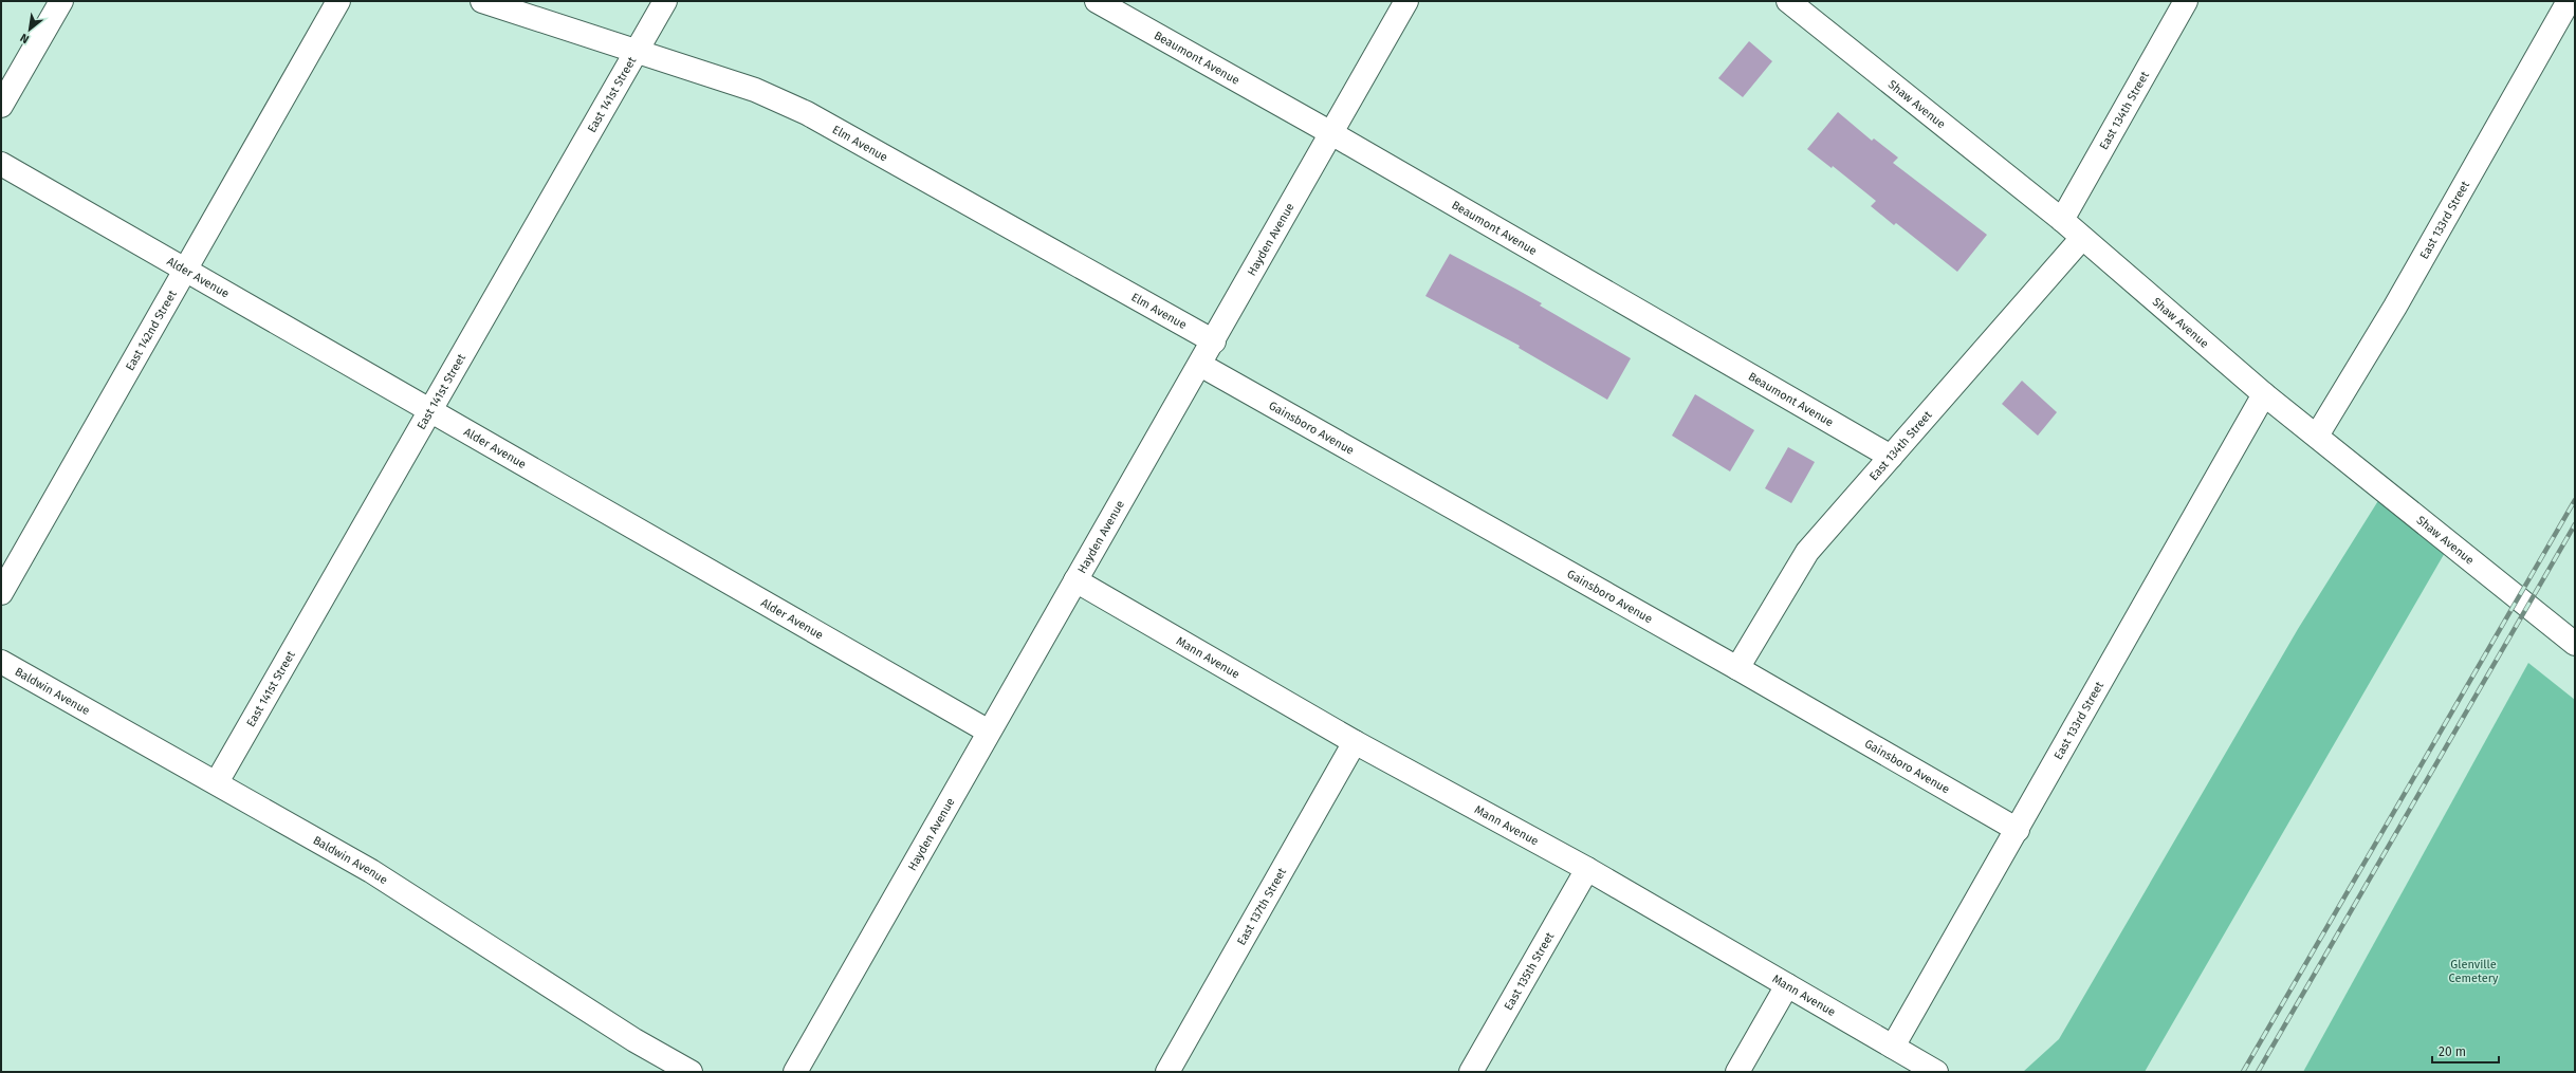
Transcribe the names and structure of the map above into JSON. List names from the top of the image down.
{
  "streets": {
    "street": [
      "Beaumont Avenue",
      "East 141st Street",
      "Shaw Avenue",
      "East 134th Street",
      "Elm Avenue",
      "East 133rd Street",
      "Hayden Avenue",
      "Alder Avenue",
      "East 142nd Street",
      "Gainsboro Avenue",
      "Mann Avenue",
      "Baldwin Avenue",
      "East 137th Street",
      "East 135th Street"
    ]
  },
  "crossings": [
    ["Beaumont Avenue", "East 134th Street"],
    ["Beaumont Avenue", "Hayden Avenue"],
    ["East 141st Street", "Elm Avenue"],
    ["East 141st Street", "Alder Avenue"],
    ["East 141st Street", "Baldwin Avenue"],
    ["Shaw Avenue", "East 134th Street"],
    ["Shaw Avenue", "East 133rd Street"],
    ["East 134th Street", "Gainsboro Avenue"],
    ["Elm Avenue", "Hayden Avenue"],
    ["East 133rd Street", "Gainsboro Avenue"],
    ["East 133rd Street", "Mann Avenue"],
    ["Hayden Avenue", "Alder Avenue"],
    ["Hayden Avenue", "Gainsboro Avenue"],
    ["Hayden Avenue", "Mann Avenue"],
    ["Alder Avenue", "East 142nd Street"],
    ["Mann Avenue", "East 137th Street"],
    ["Mann Avenue", "East 135th Street"]
  ],
  "parks": ["Glenville Cemetery"],
  "scale_bar": "20 m",
  "north": "bottom left"
}
